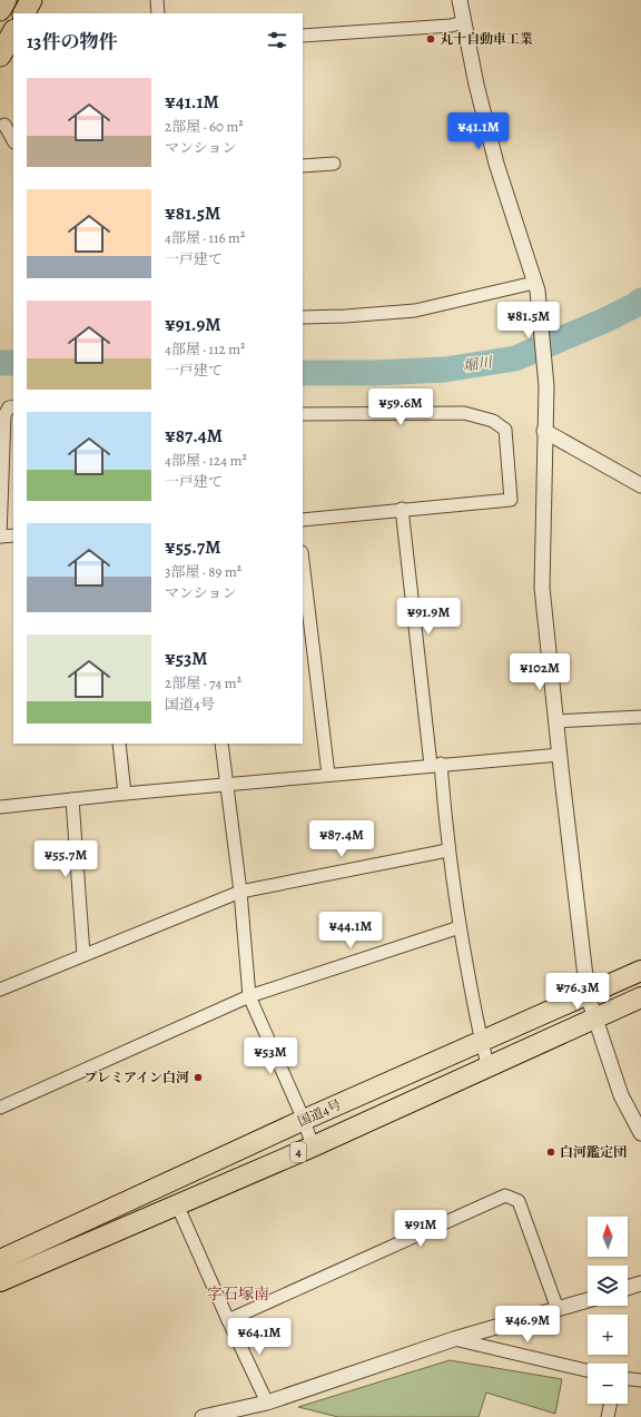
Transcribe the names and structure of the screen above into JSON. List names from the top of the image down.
{
  "streets": {
    "highway": ["国道4号", "4"]
  },
  "districts": ["字石塚南"],
  "water": ["堀川"],
  "places": ["丸十自動車工業", "プレミアイン白河", "白河鑑定団"],
  "north": "top",
  "page": {
    "heading": "13件の物件",
    "list": [
      {
        "name": "¥41.1M",
        "note": "2部屋 · 60 m² · マンション"
      },
      {
        "name": "¥81.5M",
        "note": "4部屋 · 116 m² · 一戸建て"
      },
      {
        "name": "¥91.9M",
        "note": "4部屋 · 112 m² · 一戸建て"
      },
      {
        "name": "¥87.4M",
        "note": "4部屋 · 124 m² · 一戸建て"
      },
      {
        "name": "¥55.7M",
        "note": "3部屋 · 89 m² · マンション"
      },
      {
        "name": "¥53M",
        "note": "2部屋 · 74 m² · 国道4号"
      }
    ],
    "price": [
      "¥41.1M",
      "¥81.5M",
      "¥59.6M",
      "¥91.9M",
      "¥102M",
      "¥87.4M",
      "¥55.7M",
      "¥44.1M",
      "¥76.3M",
      "¥53M",
      "¥91M",
      "¥46.9M",
      "¥64.1M"
    ],
    "map_buttons": ["+", "−"]
  }
}
